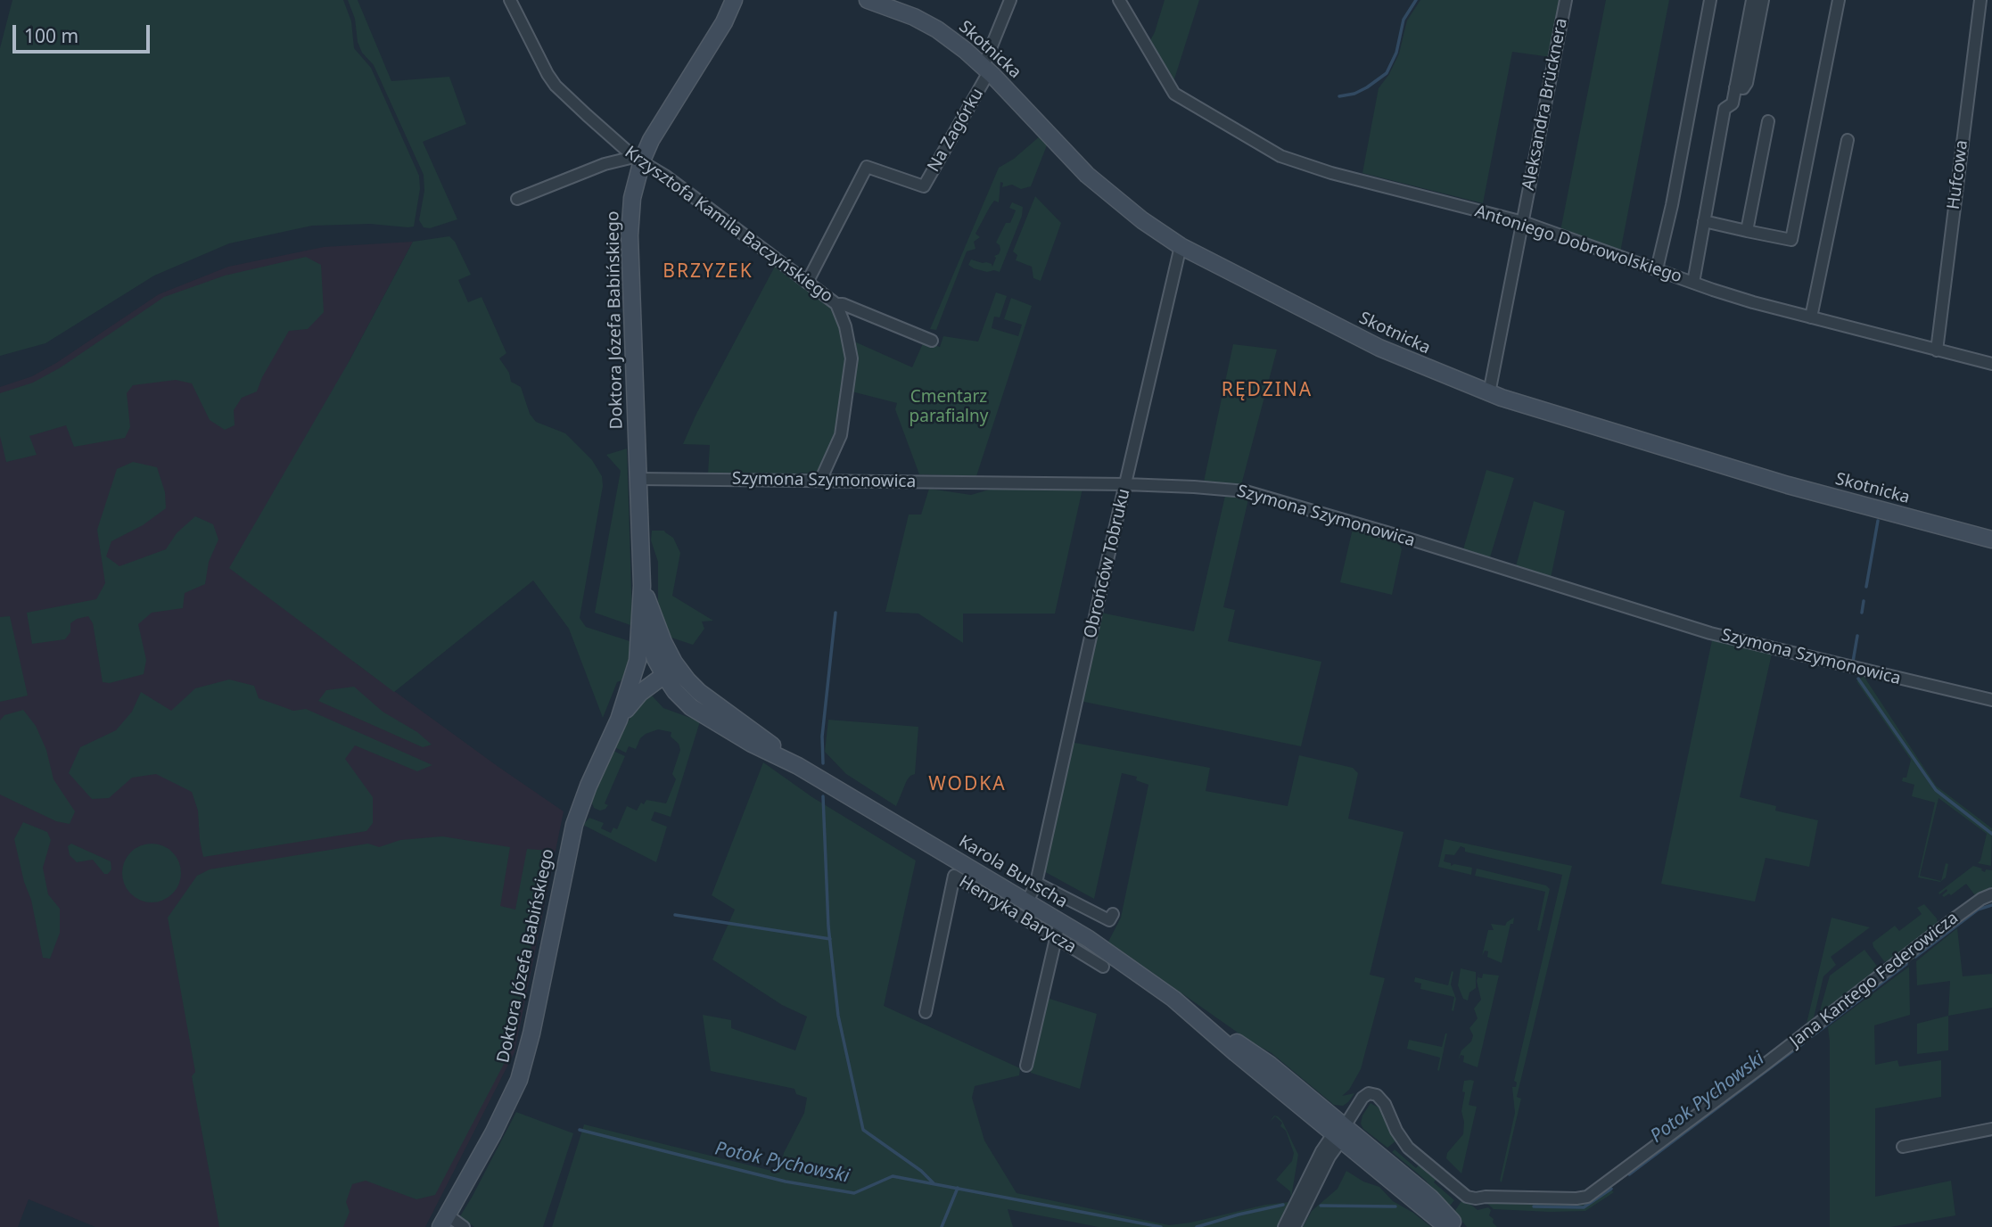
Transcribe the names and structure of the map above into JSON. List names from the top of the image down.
{
  "streets": {
    "street": [
      "Skotnicka",
      "Aleksandra Brücknera",
      "Na Zagórku",
      "Hufcowa",
      "Krzysztofa Kamila Baczyńskiego",
      "Antoniego Dobrowolskiego",
      "Doktora Józefa Babińskiego",
      "Szymona Szymonowica",
      "Obrońców Tobruku",
      "Karola Bunscha",
      "Henryka Barycza",
      "Jana Kantego Federowicza"
    ]
  },
  "crossings": [
    ["Skotnicka", "Aleksandra Brücknera"],
    ["Skotnicka", "Na Zagórku"],
    ["Skotnicka", "Obrońców Tobruku"],
    ["Aleksandra Brücknera", "Antoniego Dobrowolskiego"],
    ["Na Zagórku", "Krzysztofa Kamila Baczyńskiego"],
    ["Hufcowa", "Antoniego Dobrowolskiego"],
    ["Krzysztofa Kamila Baczyńskiego", "Doktora Józefa Babińskiego"],
    ["Krzysztofa Kamila Baczyńskiego", "Szymona Szymonowica"],
    ["Doktora Józefa Babińskiego", "Szymona Szymonowica"],
    ["Doktora Józefa Babińskiego", "Karola Bunscha"],
    ["Szymona Szymonowica", "Obrońców Tobruku"],
    ["Obrońców Tobruku", "Karola Bunscha"],
    ["Karola Bunscha", "Henryka Barycza"],
    ["Karola Bunscha", "Jana Kantego Federowicza"]
  ],
  "districts": ["BRZYZEK", "RĘDZINA", "WODKA"],
  "water": ["Potok Pychowski"],
  "parks": ["Cmentarz parafialny"],
  "scale_bar": "100 m"
}
